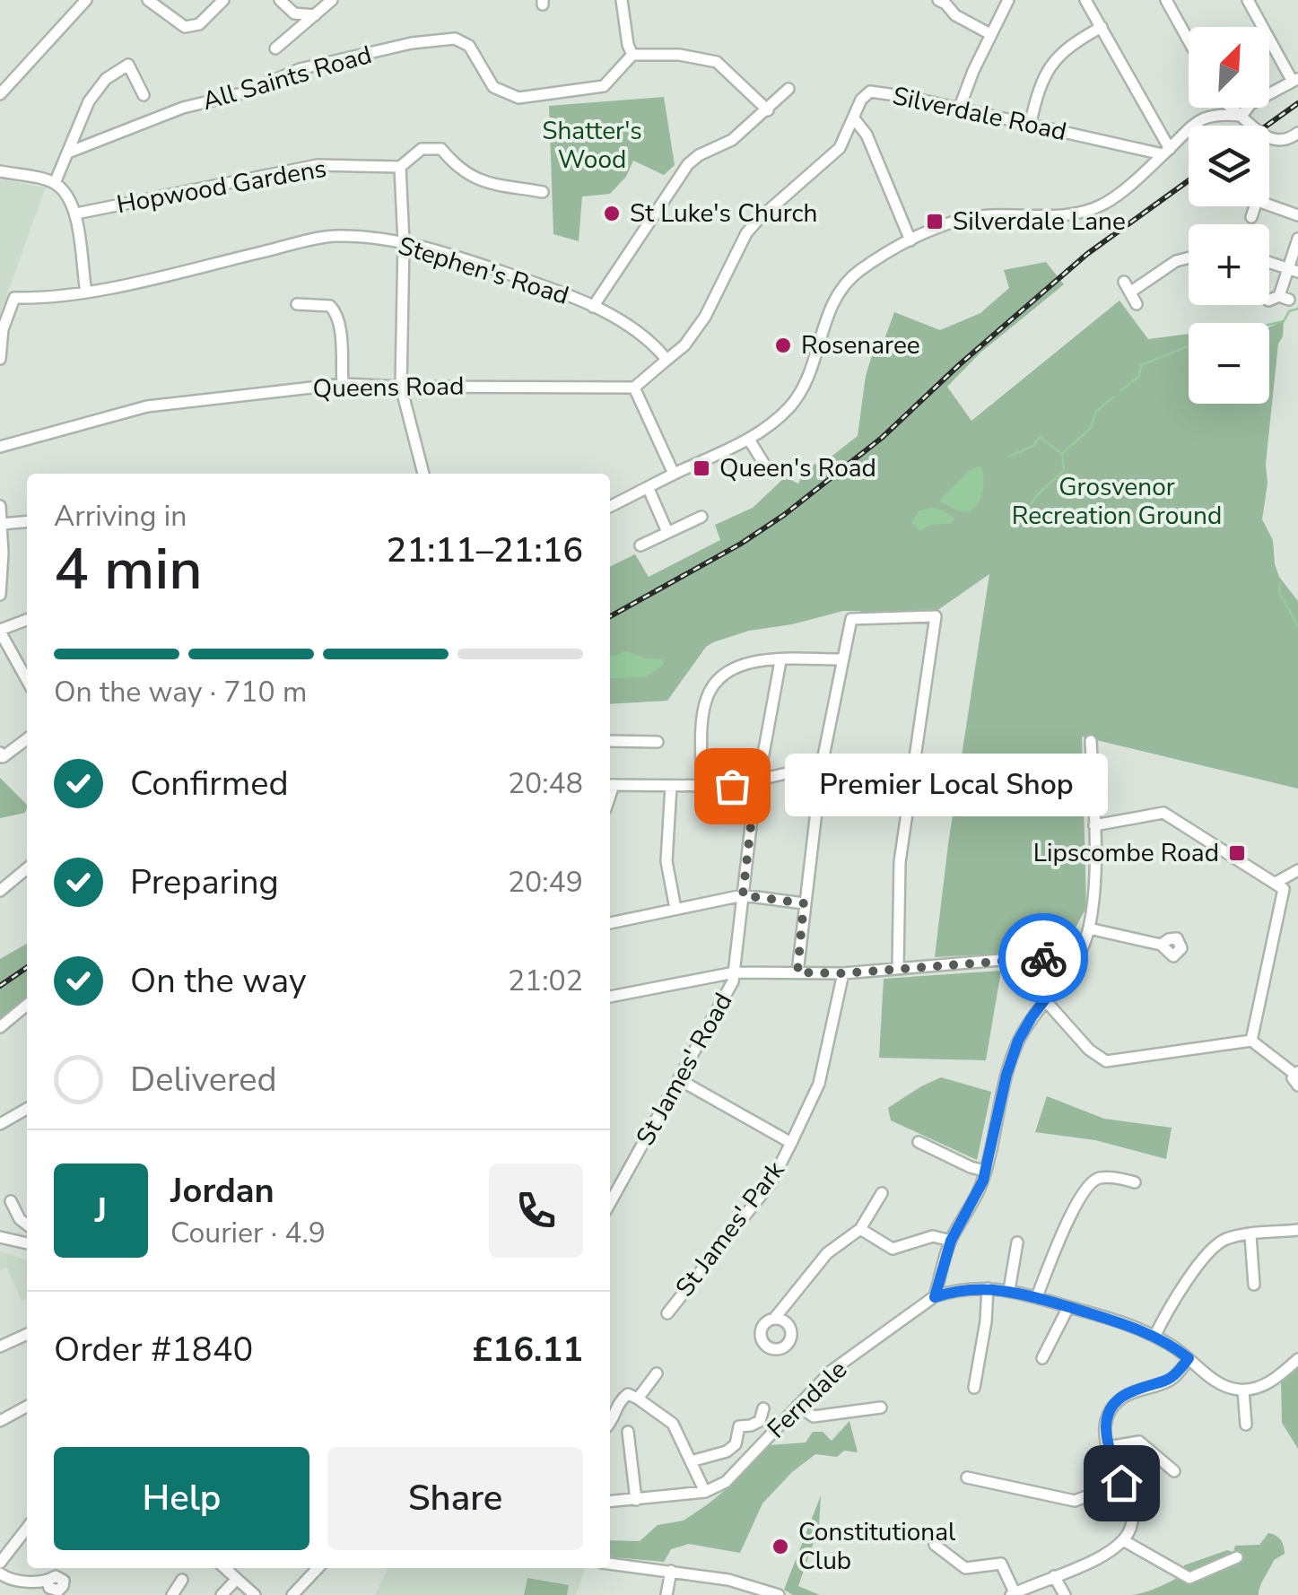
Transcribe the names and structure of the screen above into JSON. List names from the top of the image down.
{
  "streets": {
    "street": [
      "All Saints Road",
      "Silverdale Road",
      "Hopwood Gardens",
      "Stephen's Road",
      "Queens Road",
      "St James' Road",
      "St James' Park",
      "Ferndale"
    ]
  },
  "crossings": [
    ["Silverdale Road", "Stephen's Road"],
    ["St James' Road", "St James' Park"]
  ],
  "parks": ["Shatter's Wood", "Grosvenor Recreation Ground"],
  "places": {
    "other": [
      "St Luke's Church",
      "Rosenaree",
      "Premier Local Shop",
      "Constitutional Club"
    ],
    "transit": ["Silverdale Lane", "Queen's Road", "Lipscombe Road"]
  },
  "north": "top right",
  "page": {
    "map_buttons": ["+", "−"],
    "heading": ["4 min", "Arriving in", "21:11–21:16"],
    "panel": [
      "Jordan",
      "Courier · 4.9",
      "Order #1840",
      "£16.11"
    ],
    "bar": "On the way · 710 m",
    "list": [
      ["Confirmed", "20:48"],
      ["Preparing", "20:49"],
      ["On the way", "21:02"],
      "Delivered"
    ],
    "bubble": "Premier Local Shop",
    "round": "J",
    "buttons": ["Help", "Share"]
  }
}
